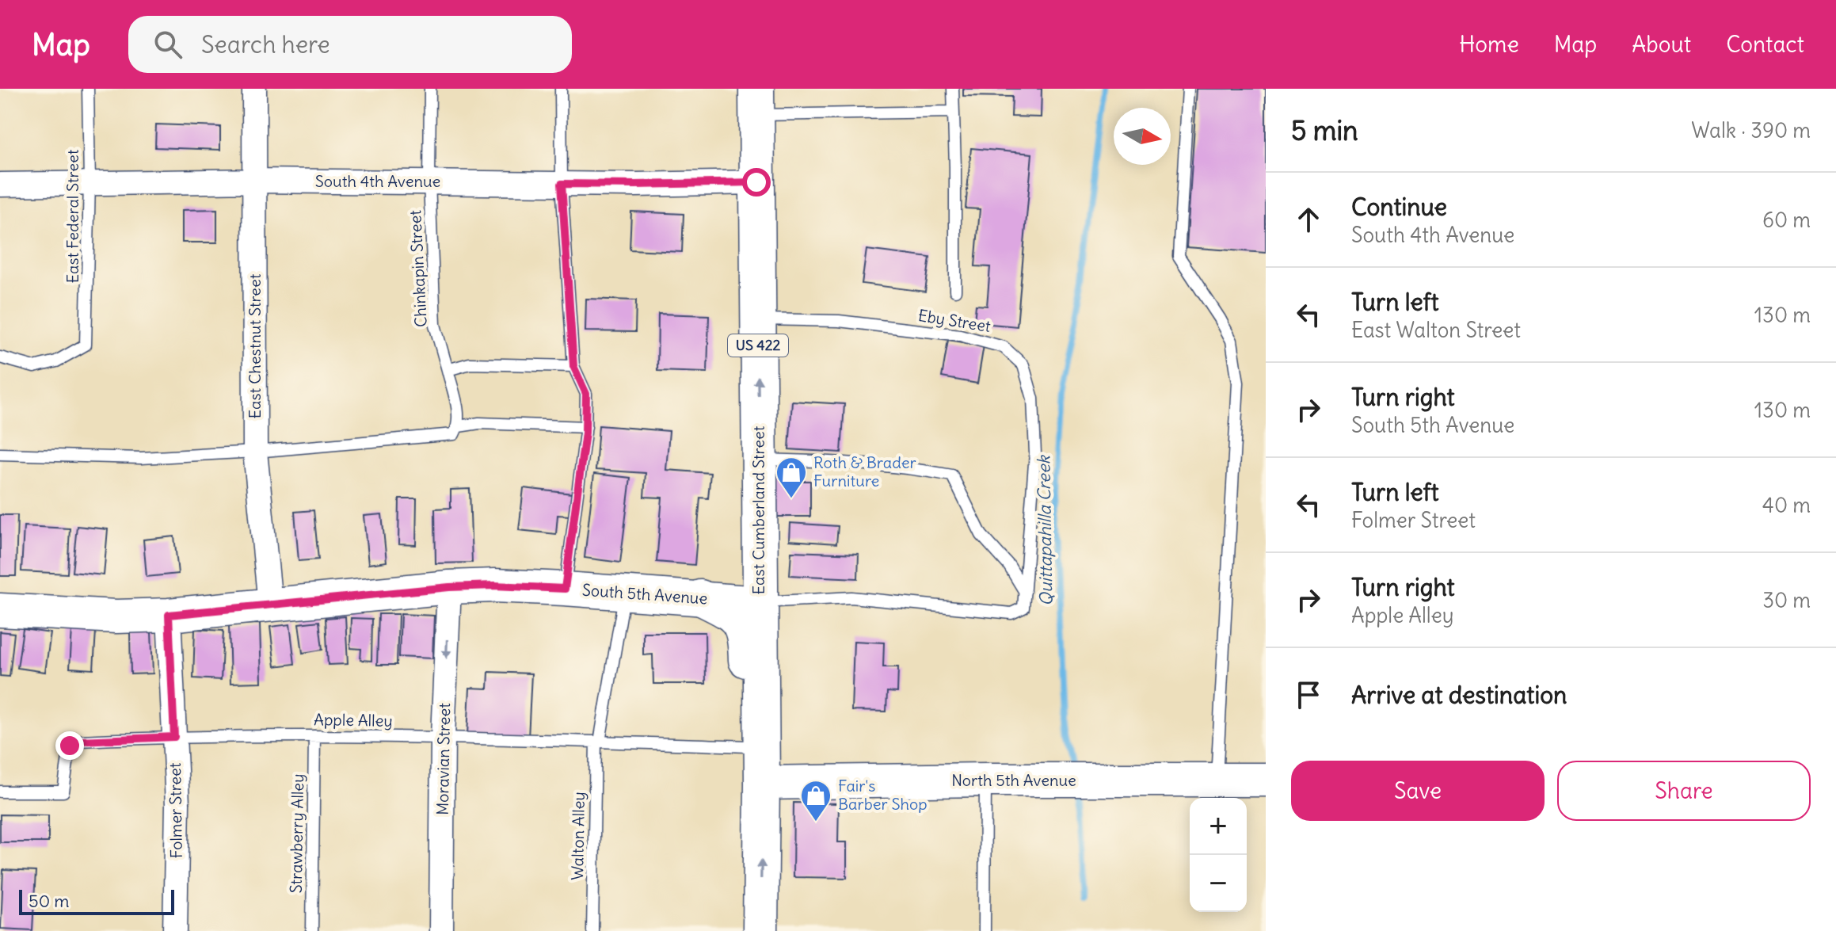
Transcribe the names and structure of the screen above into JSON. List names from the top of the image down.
{
  "streets": {
    "highway": ["US 422", "East Cumberland Street"],
    "main road": ["South 5th Avenue", "North 5th Avenue"],
    "street": [
      "South 4th Avenue",
      "East Chestnut Street",
      "Moravian Street",
      "Folmer Street"
    ],
    "lane": [
      "East Federal Street",
      "Chinkapin Street",
      "Eby Street",
      "Apple Alley",
      "Strawberry Alley",
      "Walton Alley"
    ]
  },
  "crossings": [
    ["South 4th Avenue", "East Federal Street"],
    ["South 4th Avenue", "Chinkapin Street"],
    ["South 4th Avenue", "East Chestnut Street"],
    ["South 4th Avenue", "East Cumberland Street"],
    ["Eby Street", "East Cumberland Street"],
    ["East Chestnut Street", "South 5th Avenue"],
    ["East Cumberland Street", "South 5th Avenue"],
    ["East Cumberland Street", "North 5th Avenue"],
    ["South 5th Avenue", "Moravian Street"],
    ["South 5th Avenue", "Folmer Street"],
    ["South 5th Avenue", "Walton Alley"],
    ["Apple Alley", "Moravian Street"],
    ["Apple Alley", "Folmer Street"],
    ["Apple Alley", "Strawberry Alley"],
    ["Apple Alley", "Walton Alley"]
  ],
  "one_way": ["Moravian Street"],
  "water": ["Quittapahilla Creek"],
  "places": {
    "shop": ["Roth & Brader Furniture", "Fair's Barber Shop"]
  },
  "scale_bar": "50 m",
  "north": "right",
  "page": {
    "header": "Map",
    "search": "Search here",
    "nav": [
      "Home",
      "Map",
      "About",
      "Contact"
    ],
    "heading": ["5 min", "Walk · 390 m"],
    "list": [
      ["Continue", "South 4th Avenue", "60 m"],
      ["Turn left", "East Walton Street", "130 m"],
      ["Turn right", "South 5th Avenue", "130 m"],
      ["Turn left", "Folmer Street", "40 m"],
      ["Turn right", "Apple Alley", "30 m"],
      "Arrive at destination"
    ],
    "buttons": ["Save", "Share"],
    "map_buttons": ["+", "−"],
    "scale": "50 m"
  }
}
